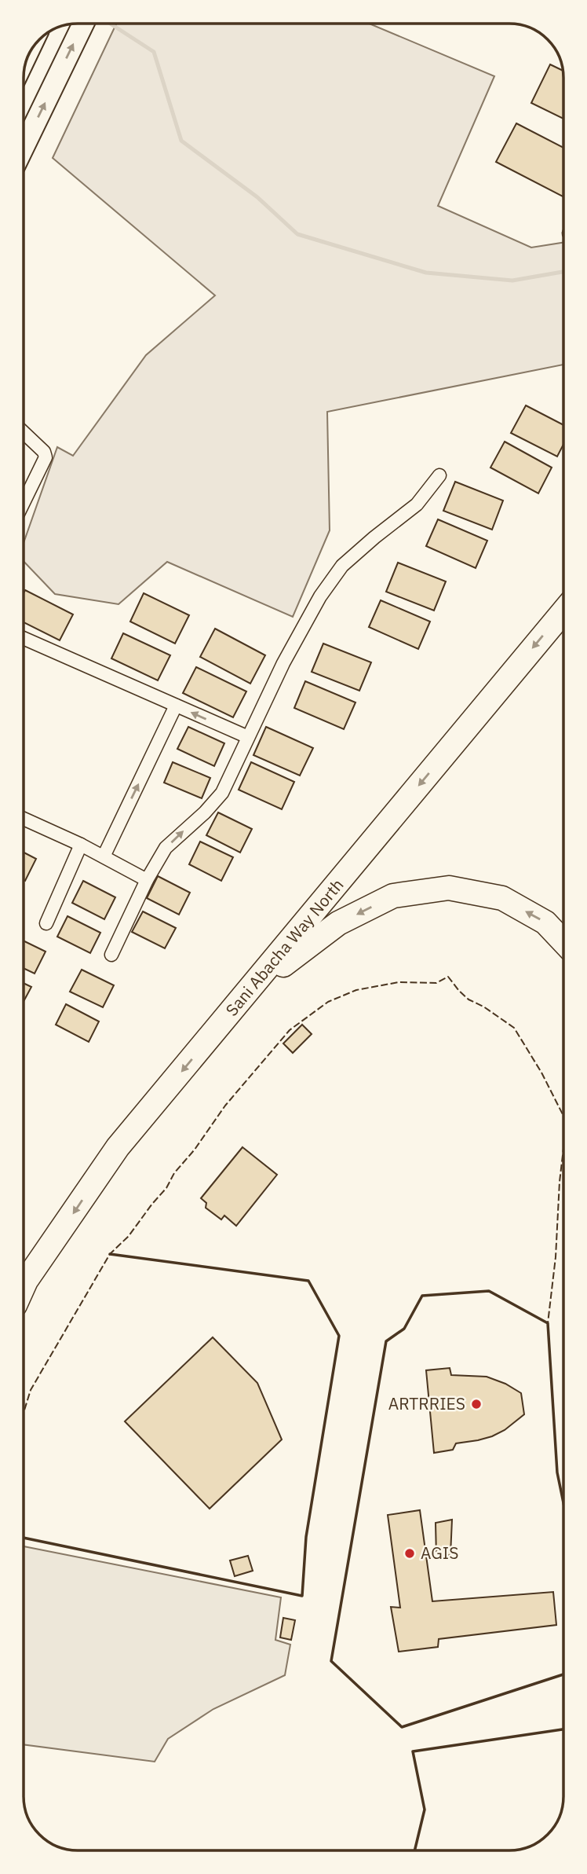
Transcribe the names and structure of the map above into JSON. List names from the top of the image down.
{
  "streets": {
    "highway": ["Sani Abacha Way North"]
  },
  "one_way": ["Sani Abacha Way North"],
  "places": ["ARTRRIES", "AGIS"]
}
